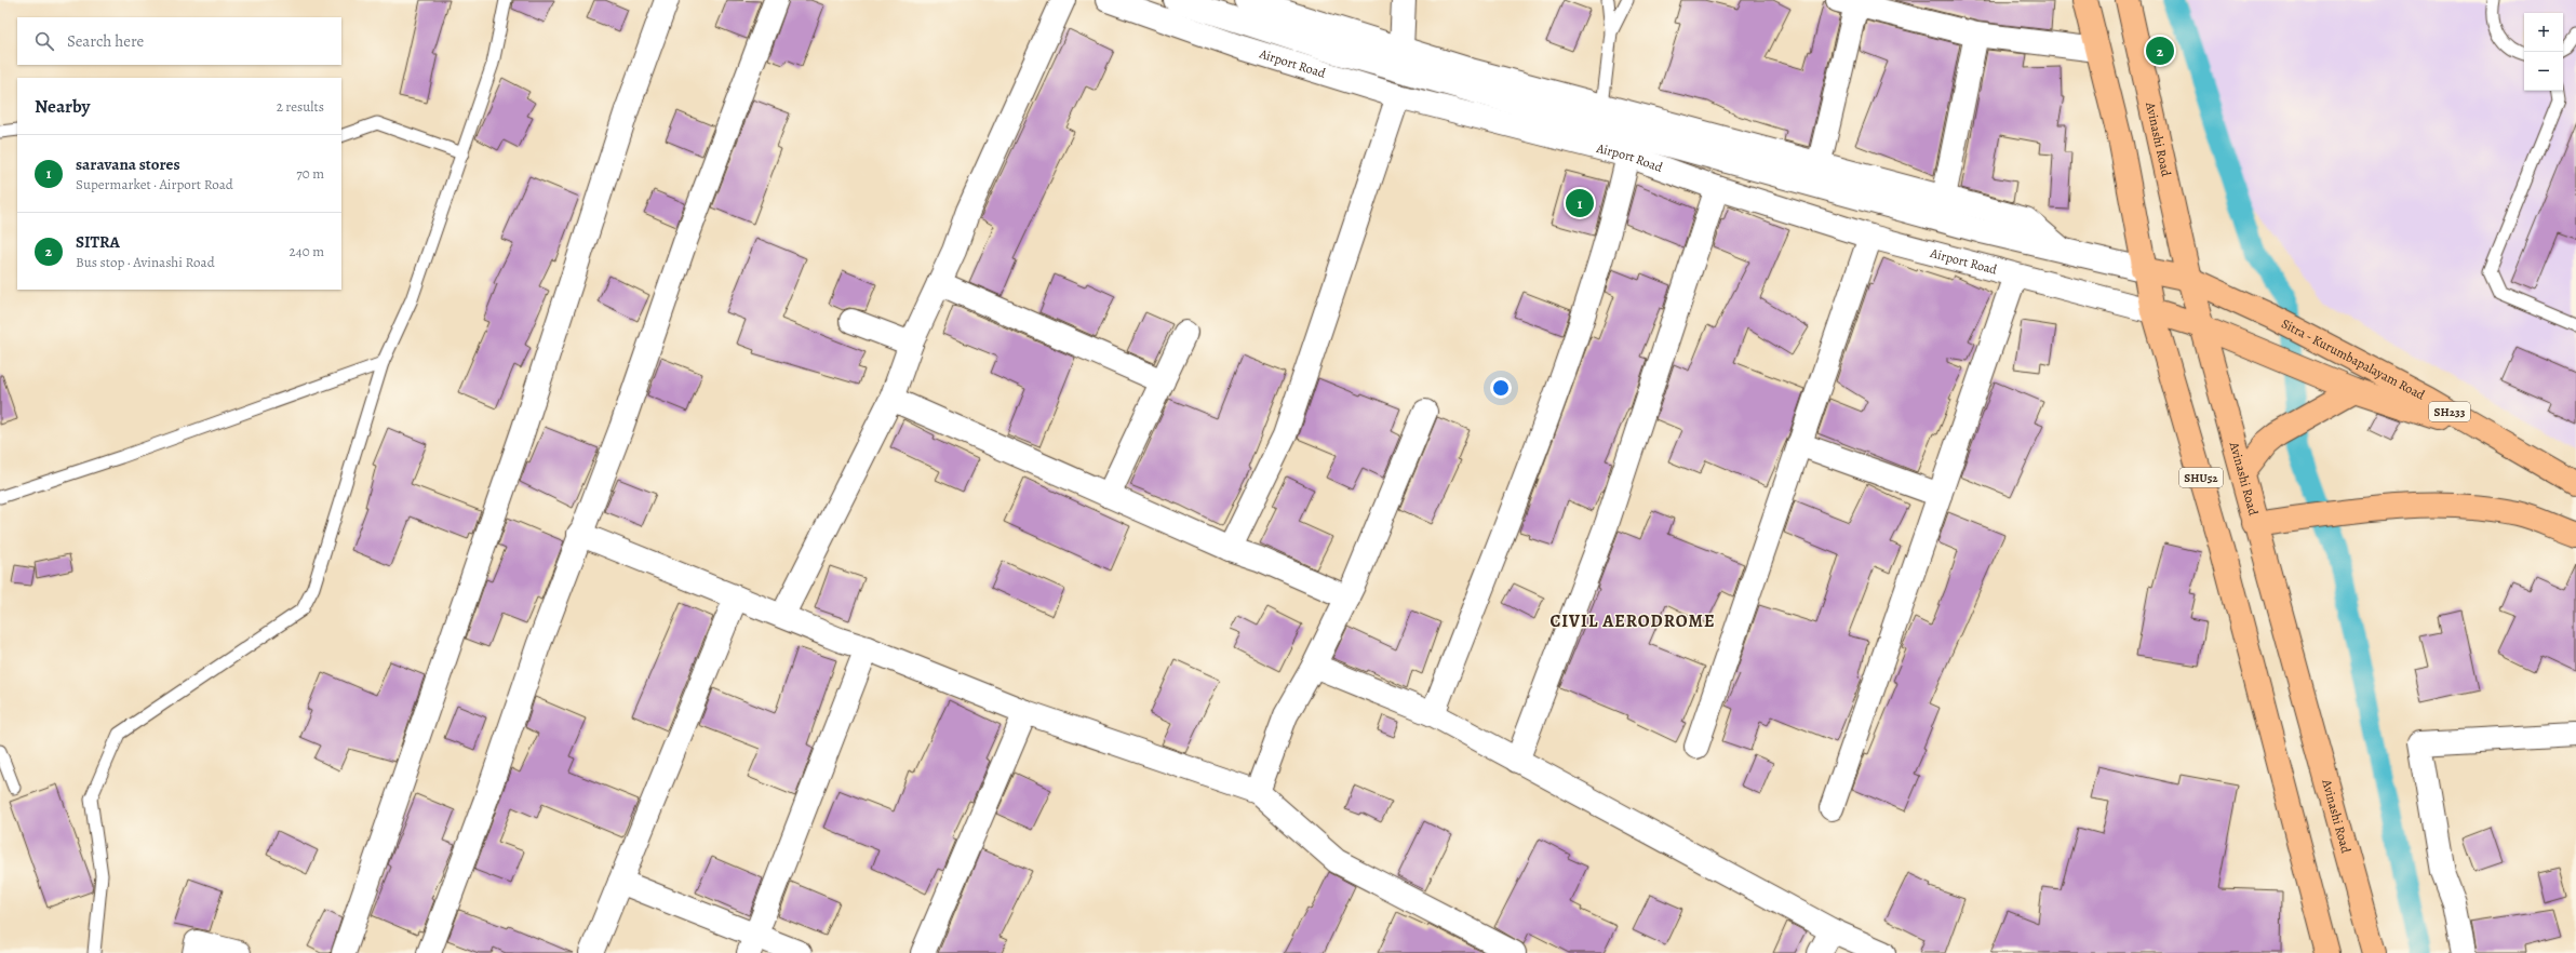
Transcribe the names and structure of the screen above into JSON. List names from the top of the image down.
{
  "streets": {
    "main road": [
      "Avinashi Road",
      "Sitra - Kurumbapalayam Road",
      "SH233",
      "SHU52"
    ],
    "street": ["Airport Road"]
  },
  "crossings": [
    ["Airport Road", "Sitra - Kurumbapalayam Road"],
    ["Airport Road", "SHU52"],
    ["Avinashi Road", "Sitra - Kurumbapalayam Road"],
    ["Sitra - Kurumbapalayam Road", "SHU52"]
  ],
  "districts": ["CIVIL AERODROME"],
  "page": {
    "map_buttons": ["+", "−"],
    "search": "Search here",
    "pins": ["2", "1"],
    "heading": ["Nearby", "2 results"],
    "list": [
      {
        "mark": "1",
        "name": "saravana stores",
        "note": "Supermarket · Airport Road",
        "value": "70 m"
      },
      {
        "mark": "2",
        "name": "SITRA",
        "note": "Bus stop · Avinashi Road",
        "value": "240 m"
      }
    ]
  }
}
